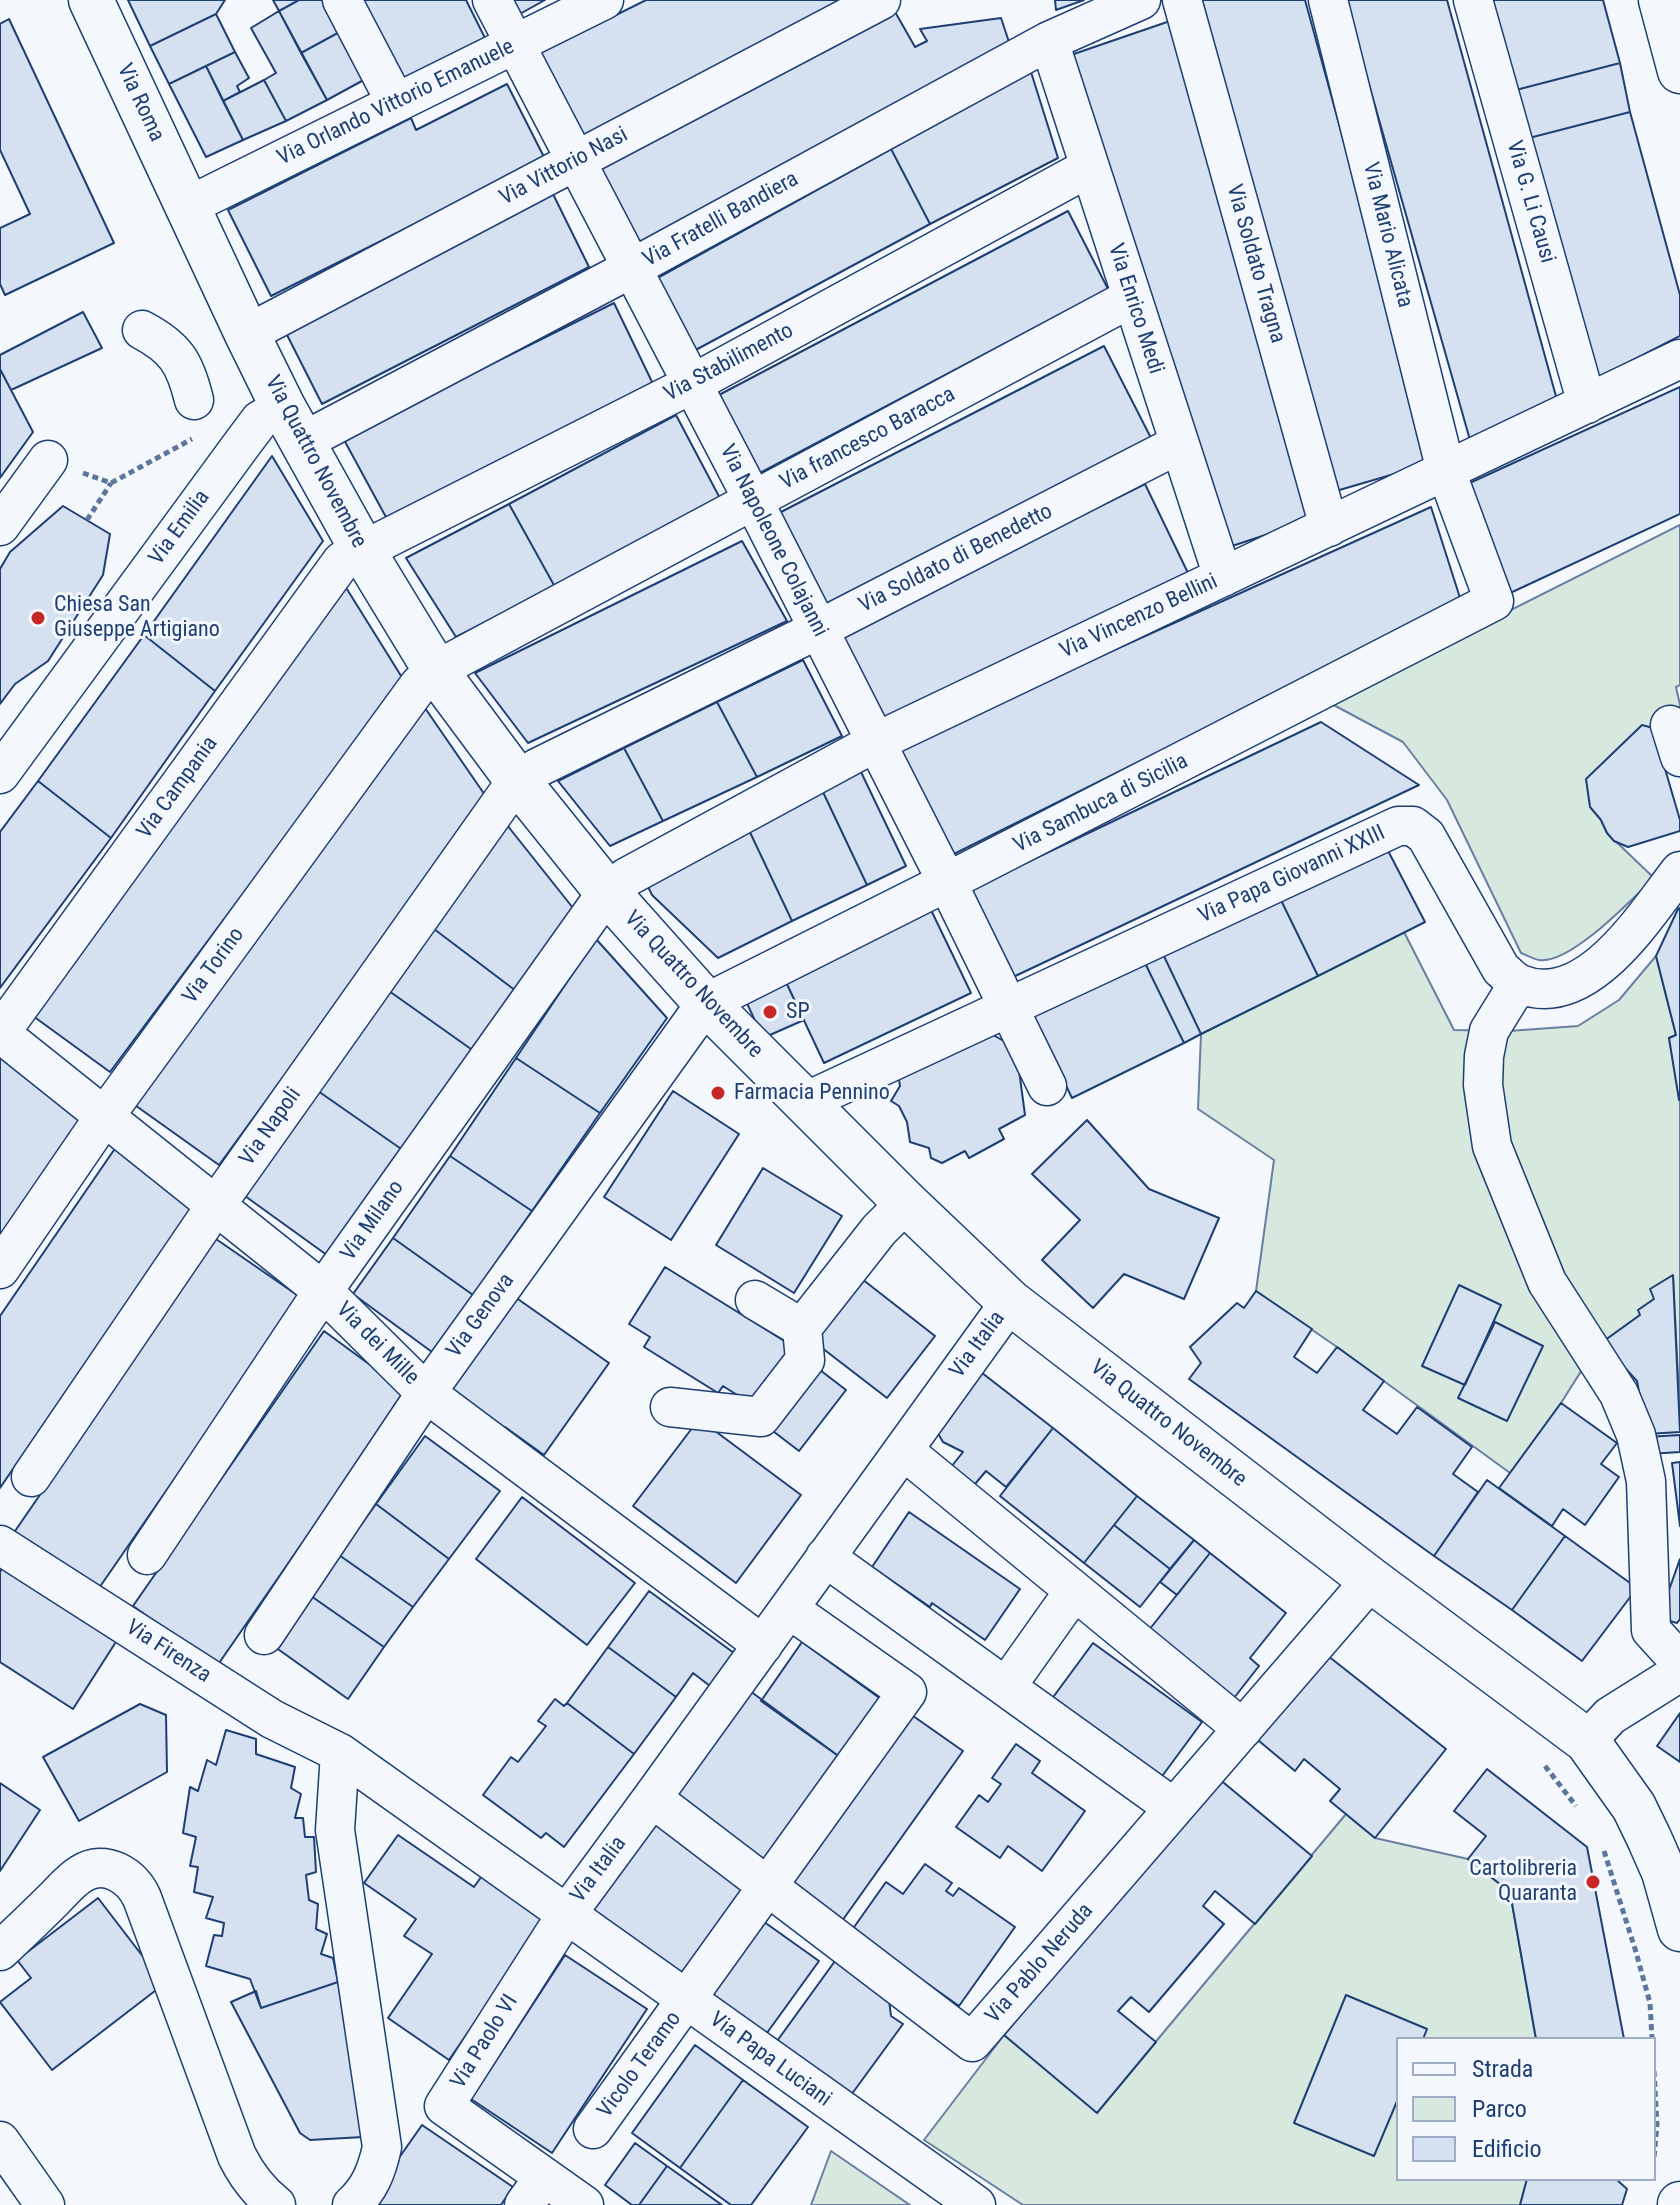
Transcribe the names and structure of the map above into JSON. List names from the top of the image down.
{
  "streets": {
    "street": [
      "Via Roma",
      "Via Orlando Vittorio Emanuele",
      "Via Vittorio Nasi",
      "Via G. Li Causi",
      "Via Fratelli Bandiera",
      "Via Mario Alicata",
      "Via Soldato Tragna",
      "Via Enrico Medi",
      "Via Stabilimento",
      "Via francesco Baracca",
      "Via Quattro Novembre",
      "Via Emilia",
      "Via Napoleone Colajanni",
      "Via Soldato di Benedetto",
      "Via Vincenzo Bellini",
      "Via Campania",
      "Via Sambuca di Sicilia",
      "Via Papa Giovanni XXIII",
      "Via Torino",
      "Via Napoli",
      "Via Milano",
      "Via Genova",
      "Via dei Mille",
      "Via Italia",
      "Via Firenza",
      "Via Pablo Neruda",
      "Via Paolo VI",
      "Via Papa Luciani",
      "Vicolo Teramo"
    ]
  },
  "crossings": [
    ["Via Roma", "Via Orlando Vittorio Emanuele"],
    ["Via Roma", "Via Quattro Novembre"],
    ["Via Orlando Vittorio Emanuele", "Via Quattro Novembre"],
    ["Via Orlando Vittorio Emanuele", "Via Napoleone Colajanni"],
    ["Via Vittorio Nasi", "Via Quattro Novembre"],
    ["Via Vittorio Nasi", "Via Napoleone Colajanni"],
    ["Via G. Li Causi", "Via Vincenzo Bellini"],
    ["Via Fratelli Bandiera", "Via Enrico Medi"],
    ["Via Fratelli Bandiera", "Via Quattro Novembre"],
    ["Via Fratelli Bandiera", "Via Emilia"],
    ["Via Fratelli Bandiera", "Via Napoleone Colajanni"],
    ["Via Mario Alicata", "Via Vincenzo Bellini"],
    ["Via Mario Alicata", "Via Sambuca di Sicilia"],
    ["Via Soldato Tragna", "Via Vincenzo Bellini"],
    ["Via Enrico Medi", "Via Stabilimento"],
    ["Via Enrico Medi", "Via francesco Baracca"],
    ["Via Enrico Medi", "Via Soldato di Benedetto"],
    ["Via Enrico Medi", "Via Vincenzo Bellini"],
    ["Via Stabilimento", "Via Quattro Novembre"],
    ["Via Stabilimento", "Via Napoleone Colajanni"],
    ["Via Stabilimento", "Via Campania"],
    ["Via francesco Baracca", "Via Quattro Novembre"],
    ["Via francesco Baracca", "Via Napoleone Colajanni"],
    ["Via francesco Baracca", "Via Torino"],
    ["Via Quattro Novembre", "Via Emilia"],
    ["Via Quattro Novembre", "Via Soldato di Benedetto"],
    ["Via Quattro Novembre", "Via Vincenzo Bellini"],
    ["Via Quattro Novembre", "Via Campania"],
    ["Via Quattro Novembre", "Via Sambuca di Sicilia"],
    ["Via Quattro Novembre", "Via Papa Giovanni XXIII"],
    ["Via Quattro Novembre", "Via Torino"],
    ["Via Quattro Novembre", "Via Napoli"],
    ["Via Quattro Novembre", "Via Milano"],
    ["Via Quattro Novembre", "Via Genova"],
    ["Via Quattro Novembre", "Via Italia"],
    ["Via Quattro Novembre", "Via Pablo Neruda"],
    ["Via Napoleone Colajanni", "Via Soldato di Benedetto"],
    ["Via Napoleone Colajanni", "Via Vincenzo Bellini"],
    ["Via Napoleone Colajanni", "Via Sambuca di Sicilia"],
    ["Via Napoleone Colajanni", "Via Papa Giovanni XXIII"],
    ["Via Soldato di Benedetto", "Via Napoli"],
    ["Via Vincenzo Bellini", "Via Milano"],
    ["Via Campania", "Via dei Mille"],
    ["Via Sambuca di Sicilia", "Via Genova"],
    ["Via Torino", "Via dei Mille"],
    ["Via Napoli", "Via dei Mille"],
    ["Via Milano", "Via dei Mille"],
    ["Via Genova", "Via dei Mille"],
    ["Via dei Mille", "Via Italia"],
    ["Via Italia", "Via Firenza"],
    ["Via Italia", "Via Pablo Neruda"],
    ["Via Italia", "Via Paolo VI"],
    ["Via Italia", "Via Papa Luciani"],
    ["Via Italia", "Vicolo Teramo"],
    ["Via Pablo Neruda", "Vicolo Teramo"],
    ["Via Paolo VI", "Via Papa Luciani"],
    ["Via Papa Luciani", "Vicolo Teramo"]
  ],
  "places": [
    "Chiesa San Giuseppe Artigiano",
    "SP",
    "Farmacia Pennino",
    "Cartolibreria Quaranta"
  ],
  "legend": ["Strada", "Parco", "Edificio"]
}
